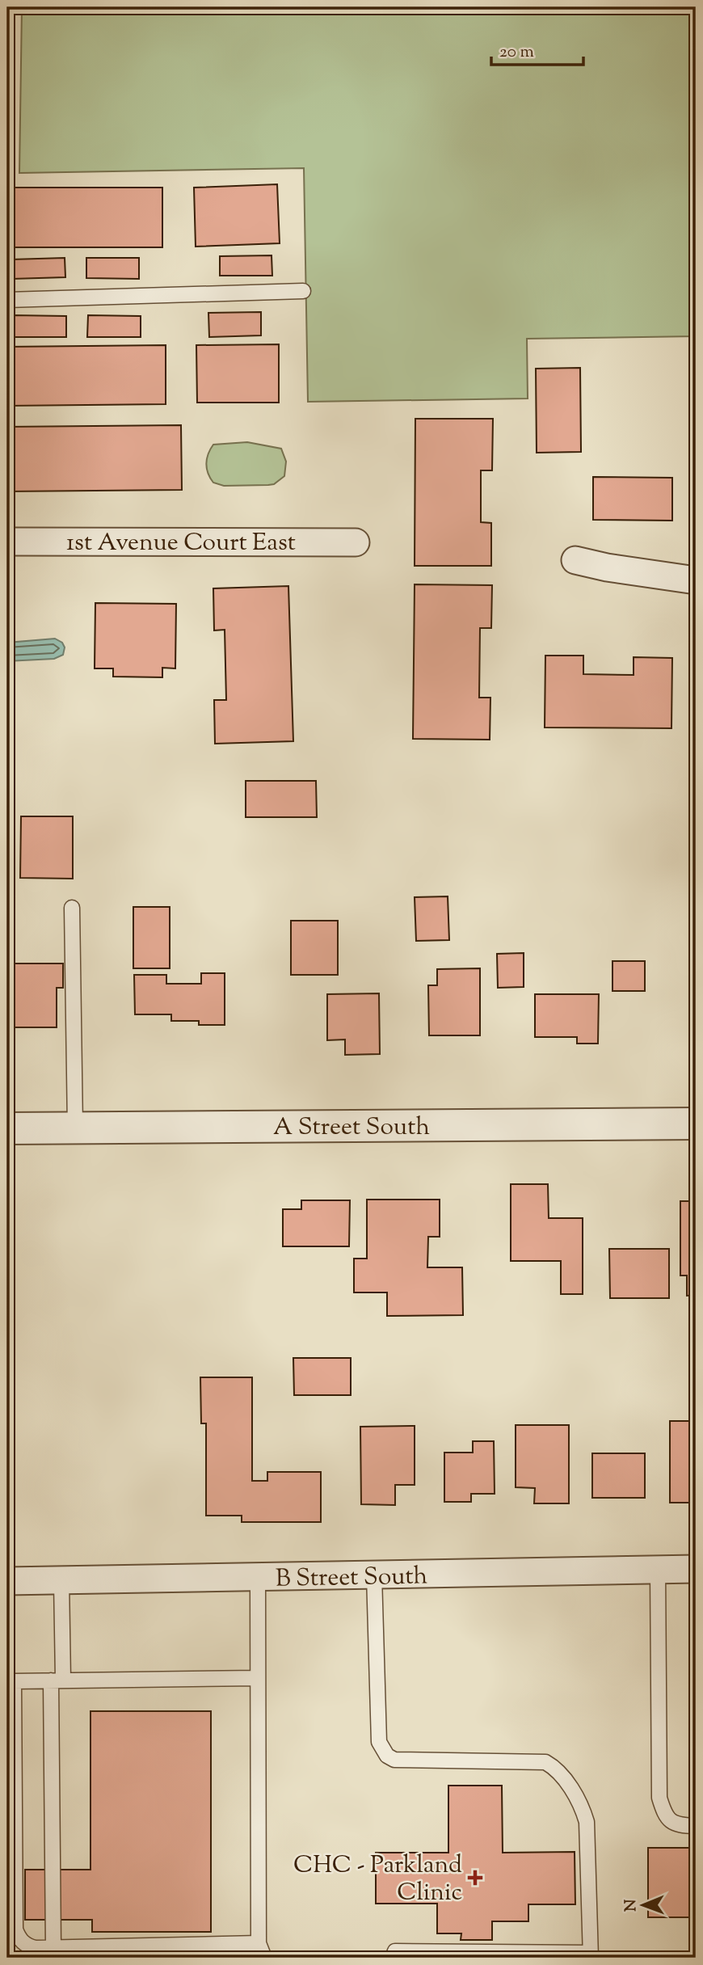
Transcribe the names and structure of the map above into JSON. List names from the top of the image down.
{
  "streets": {
    "street": ["1st Avenue Court East", "A Street South", "B Street South"]
  },
  "places": {
    "health": ["CHC - Parkland Clinic"]
  },
  "scale_bar": "20 m",
  "north": "left"
}
